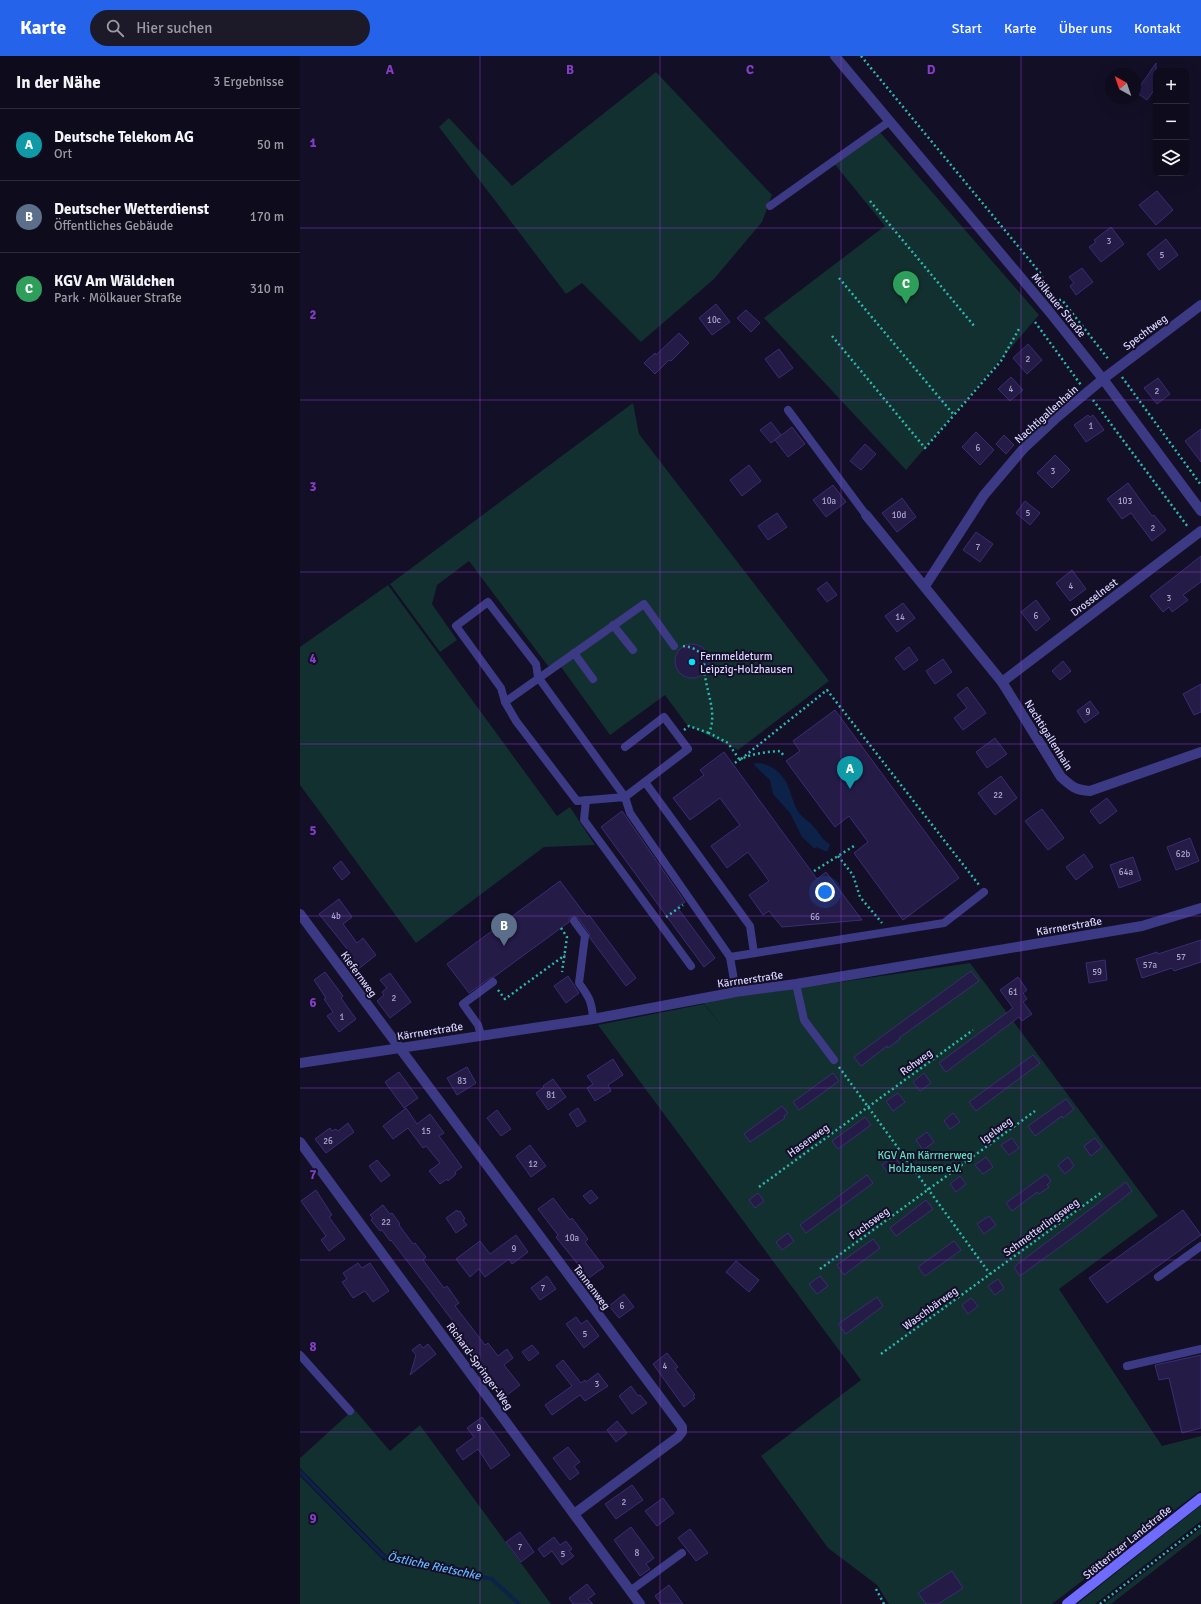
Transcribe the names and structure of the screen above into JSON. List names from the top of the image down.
{
  "streets": {
    "main road": ["Stötteritzer Landstraße"],
    "street": [
      "Mölkauer Straße",
      "Spechtweg",
      "Nachtigallenhain",
      "Drosselnest",
      "Kärrnerstraße",
      "Kiefernweg",
      "Tannenweg",
      "Richard-Springer-Weg"
    ],
    "path": [
      "Rehweg",
      "Igelweg",
      "Hasenweg",
      "Fuchsweg",
      "Schmetterlingsweg",
      "Waschbärweg"
    ]
  },
  "crossings": [
    ["Mölkauer Straße", "Spechtweg"],
    ["Mölkauer Straße", "Nachtigallenhain"],
    ["Spechtweg", "Nachtigallenhain"],
    ["Nachtigallenhain", "Drosselnest"],
    ["Kärrnerstraße", "Kiefernweg"],
    ["Kärrnerstraße", "Tannenweg"],
    ["Kiefernweg", "Tannenweg"],
    ["Rehweg", "Hasenweg"],
    ["Igelweg", "Fuchsweg"],
    ["Schmetterlingsweg", "Waschbärweg"],
    ["Tannenweg", "Richard-Springer-Weg"]
  ],
  "water": ["Östliche Rietschke"],
  "parks": ["KGV Am Kärrnerweg Holzhausen e.V."],
  "places": ["Fernmeldeturm Leipzig-Holzhausen"],
  "house_numbers": [
    "3",
    "5",
    "10c",
    "2",
    "4",
    "2",
    "1",
    "6",
    "3",
    "10a",
    "103",
    "5",
    "10d",
    "2",
    "7",
    "4",
    "3",
    "6",
    "14",
    "9",
    "22",
    "62b",
    "64a",
    "4b",
    "66",
    "57",
    "57a",
    "59",
    "61",
    "2",
    "1",
    "83",
    "81",
    "15",
    "26",
    "12",
    "22",
    "10a",
    "9",
    "7",
    "6",
    "5",
    "4",
    "3",
    "9",
    "2",
    "7",
    "8",
    "5"
  ],
  "north": "top left",
  "page": {
    "header": "Karte",
    "search": "Hier suchen",
    "nav": [
      "Start",
      "Karte",
      "Über uns",
      "Kontakt"
    ],
    "heading": ["In der Nähe", "3 Ergebnisse"],
    "map_buttons": ["+", "−"],
    "list": [
      {
        "mark": "A",
        "name": "Deutsche Telekom AG",
        "note": "Ort",
        "value": "50 m"
      },
      {
        "mark": "B",
        "name": "Deutscher Wetterdienst",
        "note": "Öffentliches Gebäude",
        "value": "170 m"
      },
      {
        "mark": "C",
        "name": "KGV Am Wäldchen",
        "note": "Park · Mölkauer Straße",
        "value": "310 m"
      }
    ],
    "pins": ["C", "A", "B"]
  },
  "grid": {
    "columns": [
      "A",
      "B",
      "C",
      "D"
    ],
    "rows": [
      "1",
      "2",
      "3",
      "4",
      "5",
      "6",
      "7",
      "8",
      "9"
    ]
  }
}
